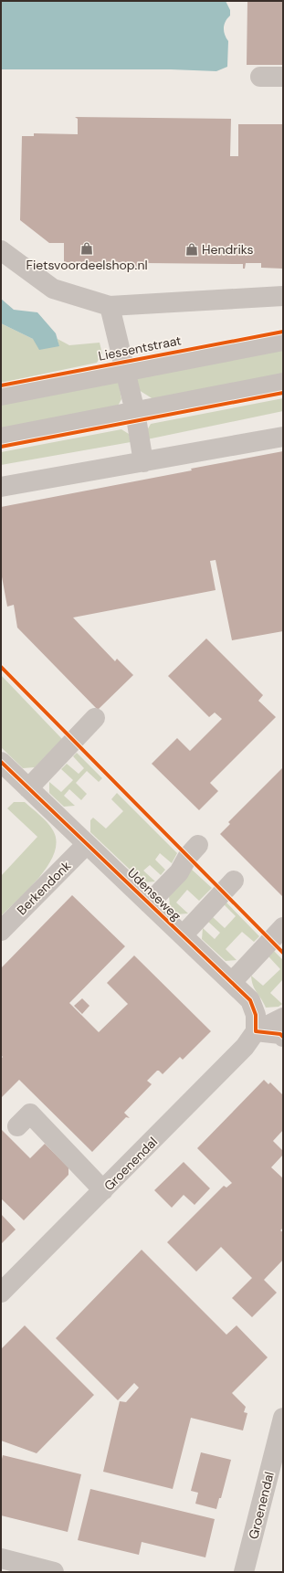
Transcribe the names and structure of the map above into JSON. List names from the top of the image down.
{
  "streets": {
    "street": [
      "Liessentstraat",
      "Berkendonk",
      "Udenseweg",
      "Groenendal"
    ]
  },
  "crossings": [
    ["Berkendonk", "Udenseweg"],
    ["Udenseweg", "Groenendal"]
  ],
  "places": {
    "shop": ["Fietsvoordeelshop.nl", "Hendriks"]
  }
}
